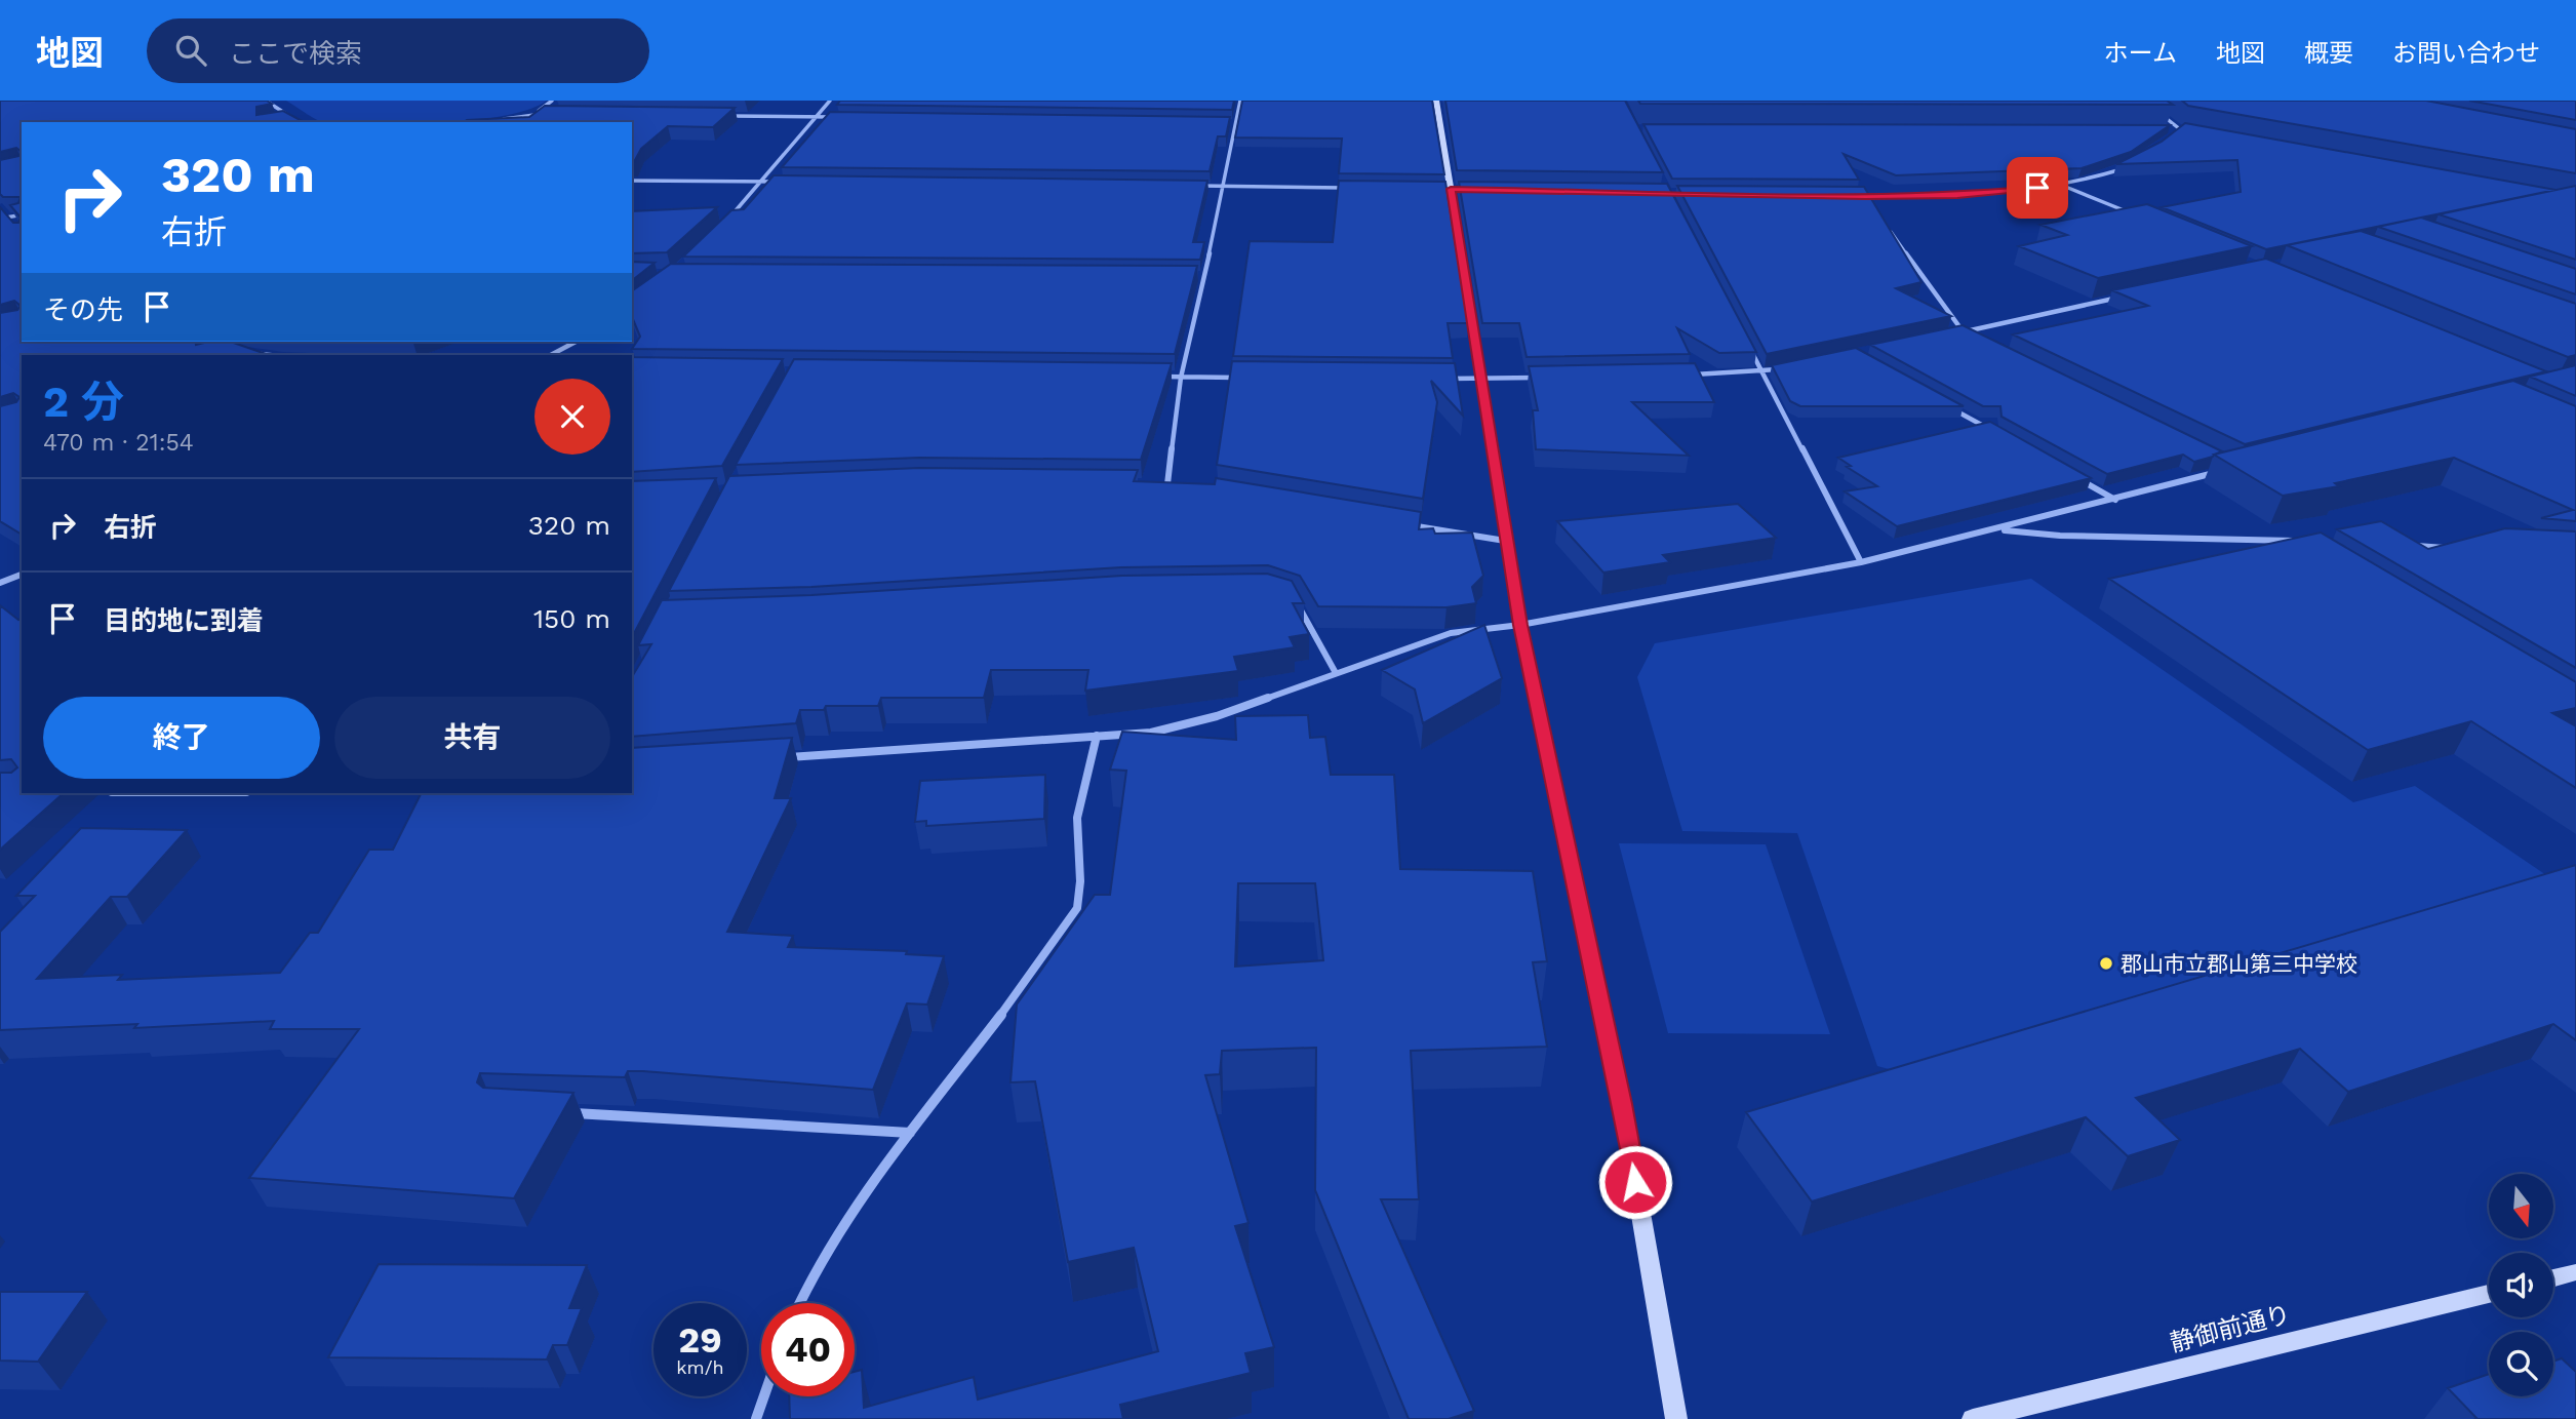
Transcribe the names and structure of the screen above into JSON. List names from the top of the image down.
{
  "streets": {
    "street": ["静御前通り"]
  },
  "places": ["郡山市立郡山第三中学校"],
  "north": "bottom",
  "page": {
    "header": "地図",
    "search": "ここで検索",
    "nav": [
      "ホーム",
      "地図",
      "概要",
      "お問い合わせ"
    ],
    "turn": ["320 m", "右折"],
    "then": "その先",
    "heading": ["2 分", "470 m · 21:54"],
    "list": [
      {
        "name": "右折",
        "value": "320 m"
      },
      {
        "name": "目的地に到着",
        "value": "150 m"
      }
    ],
    "buttons": ["終了", "共有"],
    "speed": "29 km/h",
    "limit": "40"
  }
}
